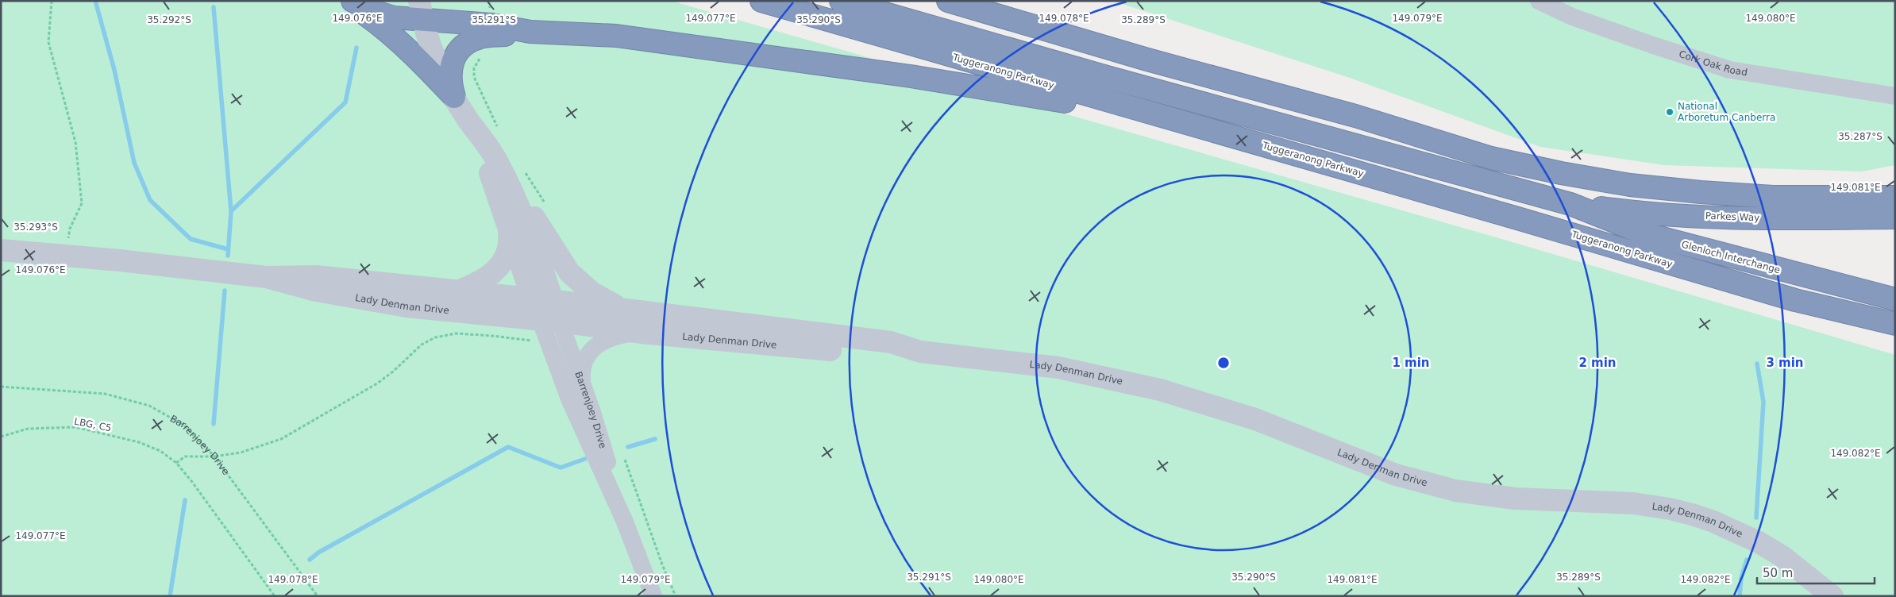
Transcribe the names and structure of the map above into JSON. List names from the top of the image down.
{
  "streets": {
    "highway": ["Tuggeranong Parkway", "Parkes Way", "Glenloch Interchange"],
    "street": ["Cork Oak Road", "Lady Denman Drive", "Barrenjoey Drive"],
    "path": ["LBG, C5"]
  },
  "crossings": [
    ["Parkes Way", "Glenloch Interchange"],
    ["Lady Denman Drive", "Barrenjoey Drive"]
  ],
  "places": ["National Arboretum Canberra"],
  "scale_bar": "50 m",
  "coordinates": [
    "149.076°E",
    "149.077°E",
    "149.078°E",
    "149.079°E",
    "149.080°E",
    "35.292°S",
    "35.291°S",
    "35.290°S",
    "35.289°S",
    "35.287°S",
    "149.081°E",
    "35.293°S",
    "149.082°E"
  ],
  "rings": ["1 min", "2 min", "3 min"]
}
